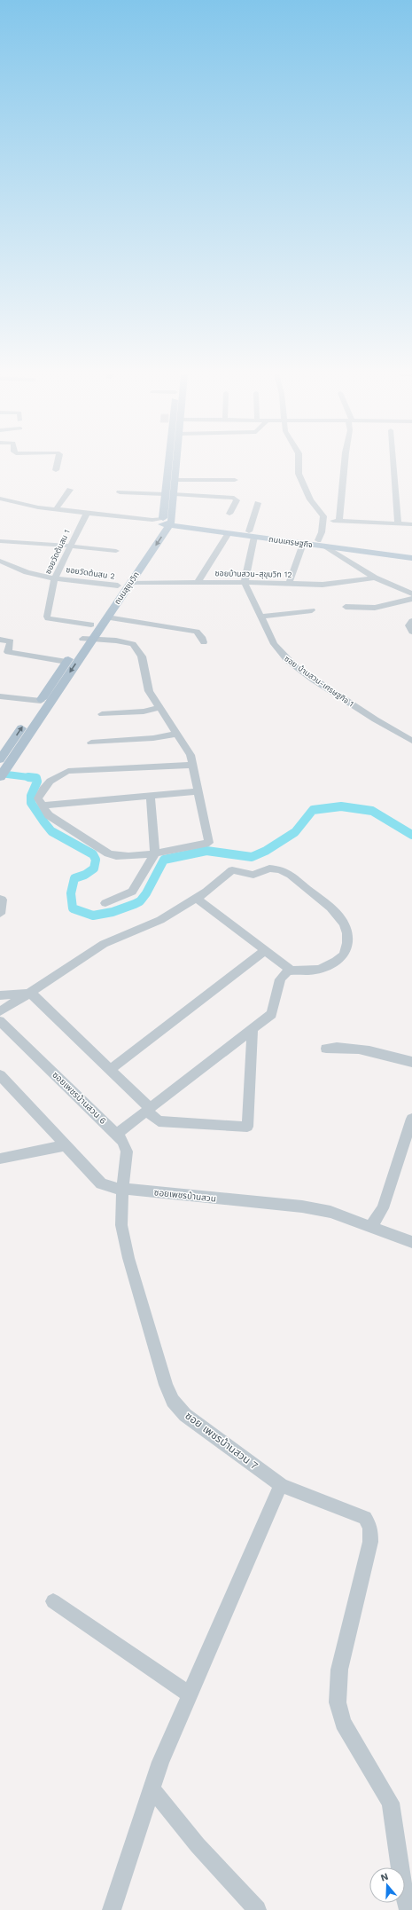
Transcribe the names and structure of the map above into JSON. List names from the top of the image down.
{
  "streets": {
    "main road": ["ถนนเศรษฐกิจ", "ถนนสุขุมวิท"],
    "street": [
      "ซอยวัดต้นสน 1",
      "ซอยวัดต้นสน 2",
      "ซอยบ้านสวน-สุขุมวิท 12",
      "ซอย บ้านสวน-เศรษฐกิจ 1",
      "ซอยเพชรบ้านสวน 6",
      "ซอยเพชรบ้านสวน",
      "ซอย เพชรบ้านสวน 7"
    ]
  },
  "crossings": [
    ["ถนนเศรษฐกิจ", "ถนนสุขุมวิท"],
    ["ซอยวัดต้นสน 1", "ซอยวัดต้นสน 2"],
    ["ซอยวัดต้นสน 1", "ถนนสุขุมวิท"],
    ["ซอยวัดต้นสน 2", "ถนนสุขุมวิท"],
    ["ซอยบ้านสวน-สุขุมวิท 12", "ถนนสุขุมวิท"],
    ["ซอยบ้านสวน-สุขุมวิท 12", "ซอย บ้านสวน-เศรษฐกิจ 1"],
    ["ซอยเพชรบ้านสวน 6", "ซอยเพชรบ้านสวน"],
    ["ซอยเพชรบ้านสวน 6", "ซอย เพชรบ้านสวน 7"],
    ["ซอยเพชรบ้านสวน", "ซอย เพชรบ้านสวน 7"]
  ],
  "north": "top"
}
